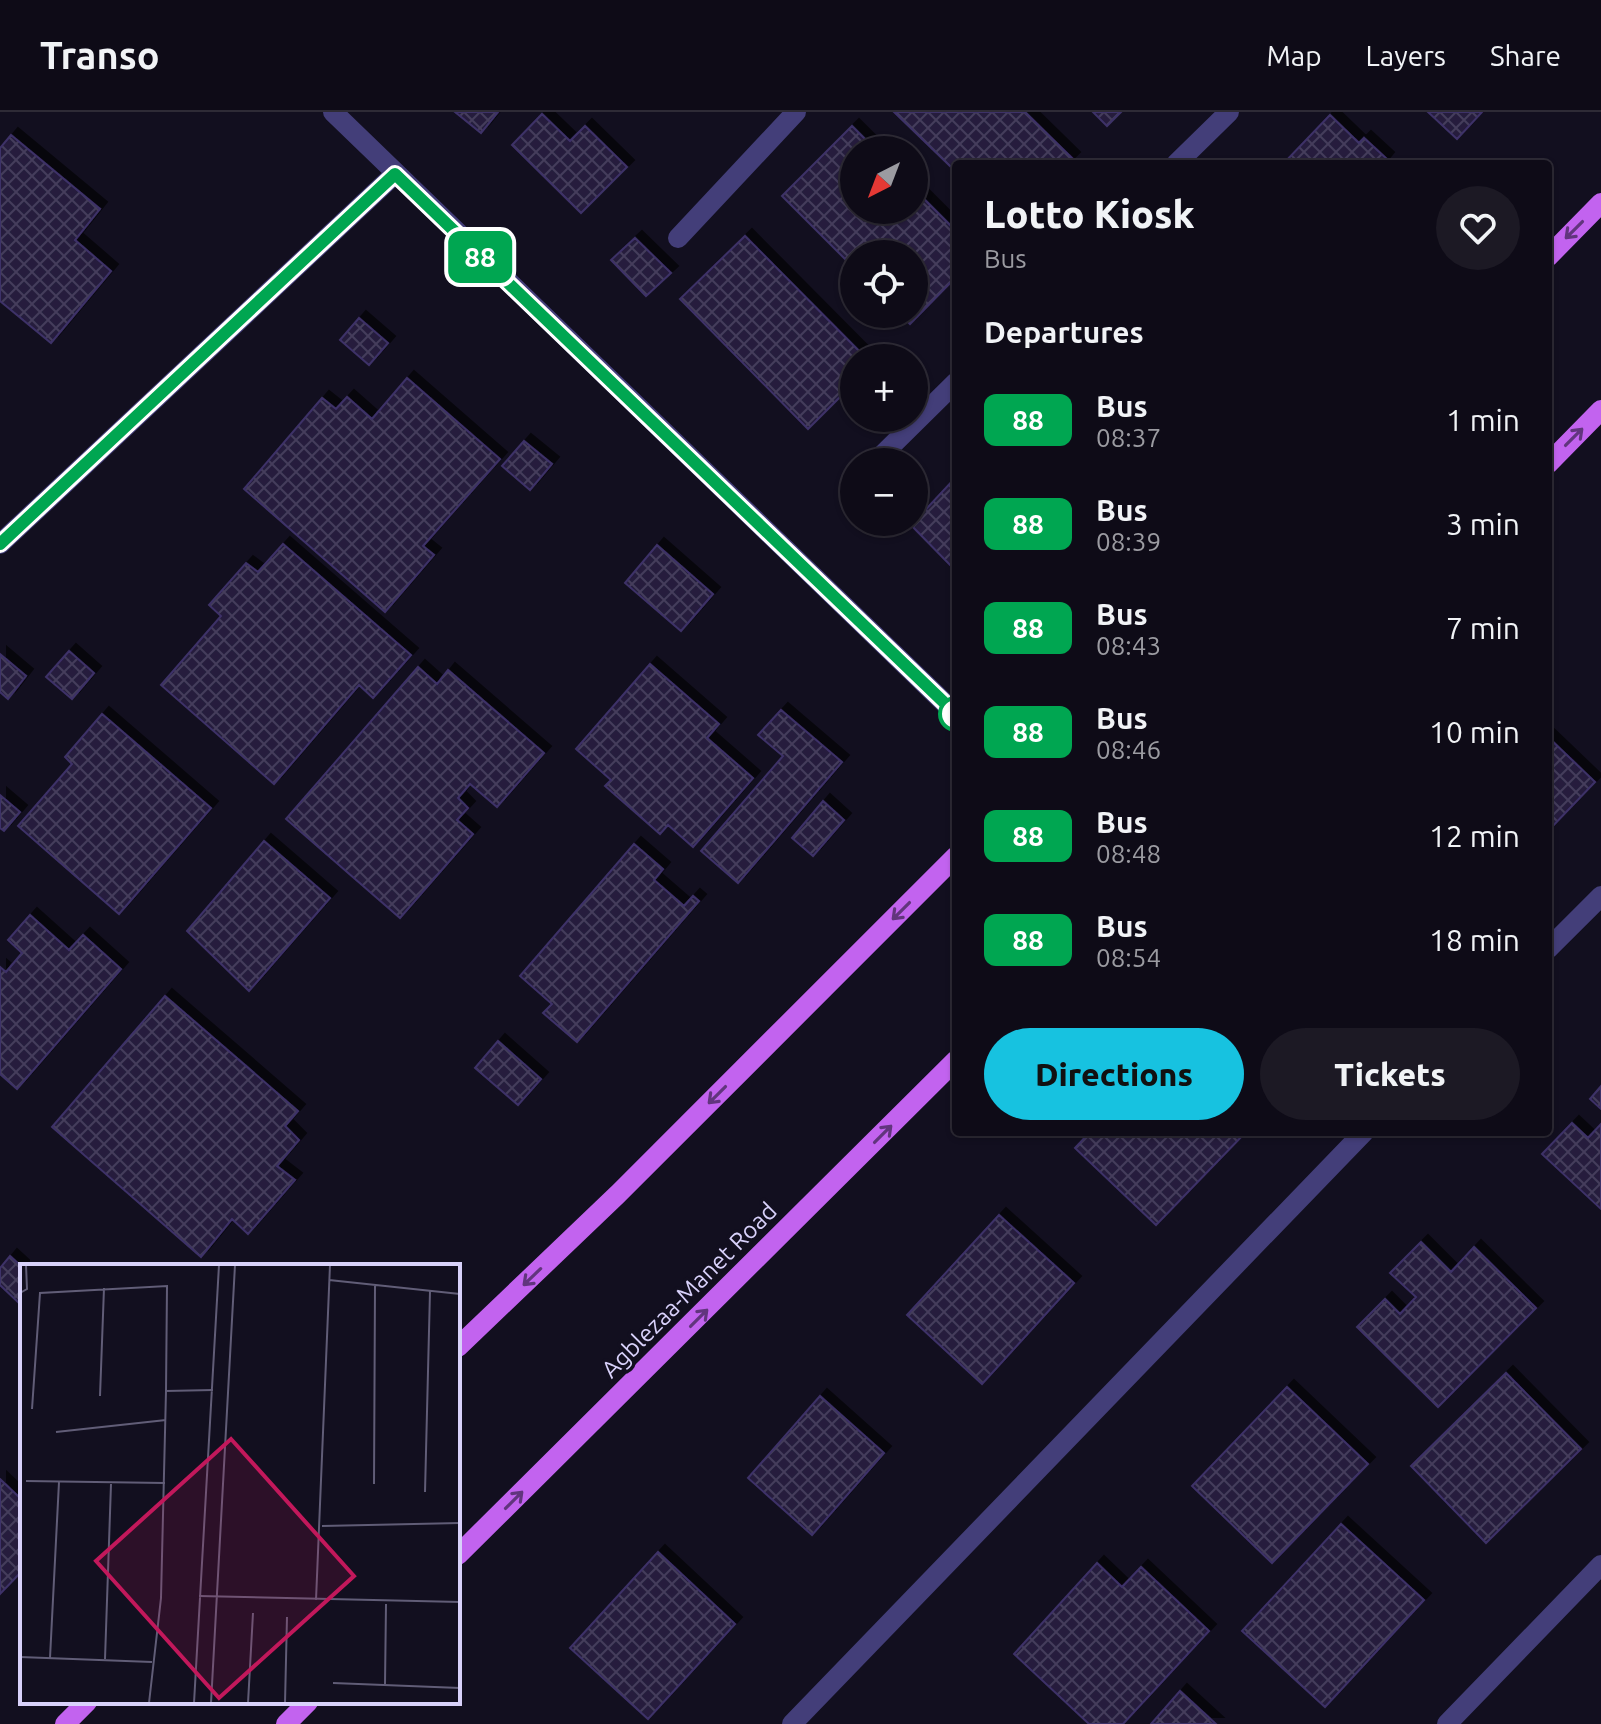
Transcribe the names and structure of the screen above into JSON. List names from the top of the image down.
{
  "streets": {
    "main road": ["Agblezaa-Manet Road"]
  },
  "lines": ["bus line 88"],
  "north": "bottom left",
  "page": {
    "header": "Transo",
    "nav": ["Map", "Layers", "Share"],
    "on_map": "88",
    "map_buttons": ["+", "−"],
    "heading": [
      ["Lotto Kiosk", "Bus"],
      "Departures"
    ],
    "list": [
      {
        "mark": "88",
        "name": "Bus",
        "note": "08:37",
        "value": "1 min"
      },
      {
        "mark": "88",
        "name": "Bus",
        "note": "08:39",
        "value": "3 min"
      },
      {
        "mark": "88",
        "name": "Bus",
        "note": "08:43",
        "value": "7 min"
      },
      {
        "mark": "88",
        "name": "Bus",
        "note": "08:46",
        "value": "10 min"
      },
      {
        "mark": "88",
        "name": "Bus",
        "note": "08:48",
        "value": "12 min"
      },
      {
        "mark": "88",
        "name": "Bus",
        "note": "08:54",
        "value": "18 min"
      }
    ],
    "buttons": ["Directions", "Tickets"]
  }
}
